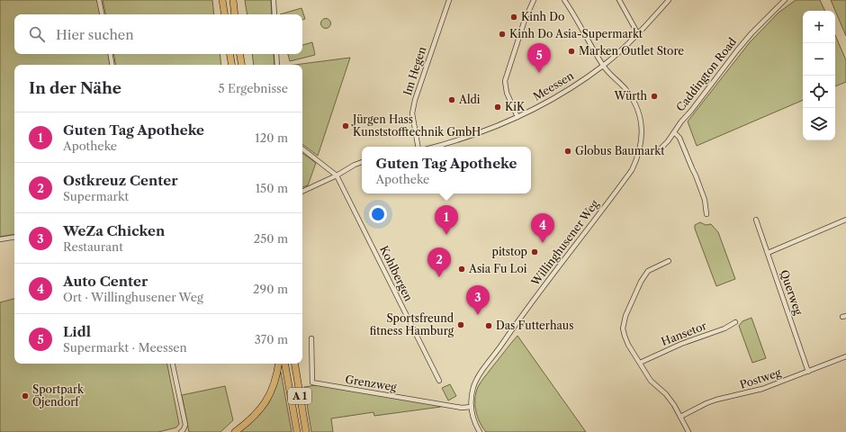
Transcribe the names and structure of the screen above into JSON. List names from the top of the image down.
{
  "streets": {
    "highway": ["A 1"],
    "street": [
      "Im Hegen",
      "Caddington Road",
      "Meessen",
      "Willinghusener Weg",
      "Kohlbergen",
      "Querweg",
      "Hansetor",
      "Postweg",
      "Grenzweg"
    ]
  },
  "crossings": [
    ["Caddington Road", "Willinghusener Weg"],
    ["Meessen", "Willinghusener Weg"],
    ["Willinghusener Weg", "Grenzweg"],
    ["Querweg", "Postweg"]
  ],
  "places": [
    "Kinh Do",
    "Kinh Do Asia-Supermarkt",
    "Marken Outlet Store",
    "Würth",
    "Aldi",
    "KiK",
    "Jürgen Hass Kunststofftechnik GmbH",
    "Globus Baumarkt",
    "pitstop",
    "Asia Fu Loi",
    "Sportsfreund fitness Hamburg",
    "Das Futterhaus",
    "Sportpark Öjendorf"
  ],
  "page": {
    "map_buttons": ["+", "−"],
    "search": "Hier suchen",
    "pins": [
      "5",
      "1",
      "4",
      "2",
      "3"
    ],
    "heading": ["In der Nähe", "5 Ergebnisse"],
    "list": [
      {
        "mark": "1",
        "name": "Guten Tag Apotheke",
        "note": "Apotheke",
        "value": "120 m"
      },
      {
        "mark": "2",
        "name": "Ostkreuz Center",
        "note": "Supermarkt",
        "value": "150 m"
      },
      {
        "mark": "3",
        "name": "WeZa Chicken",
        "note": "Restaurant",
        "value": "250 m"
      },
      {
        "mark": "4",
        "name": "Auto Center",
        "note": "Ort · Willinghusener Weg",
        "value": "290 m"
      },
      {
        "mark": "5",
        "name": "Lidl",
        "note": "Supermarkt · Meessen",
        "value": "370 m"
      }
    ],
    "popup": ["Guten Tag Apotheke", "Apotheke"]
  }
}
